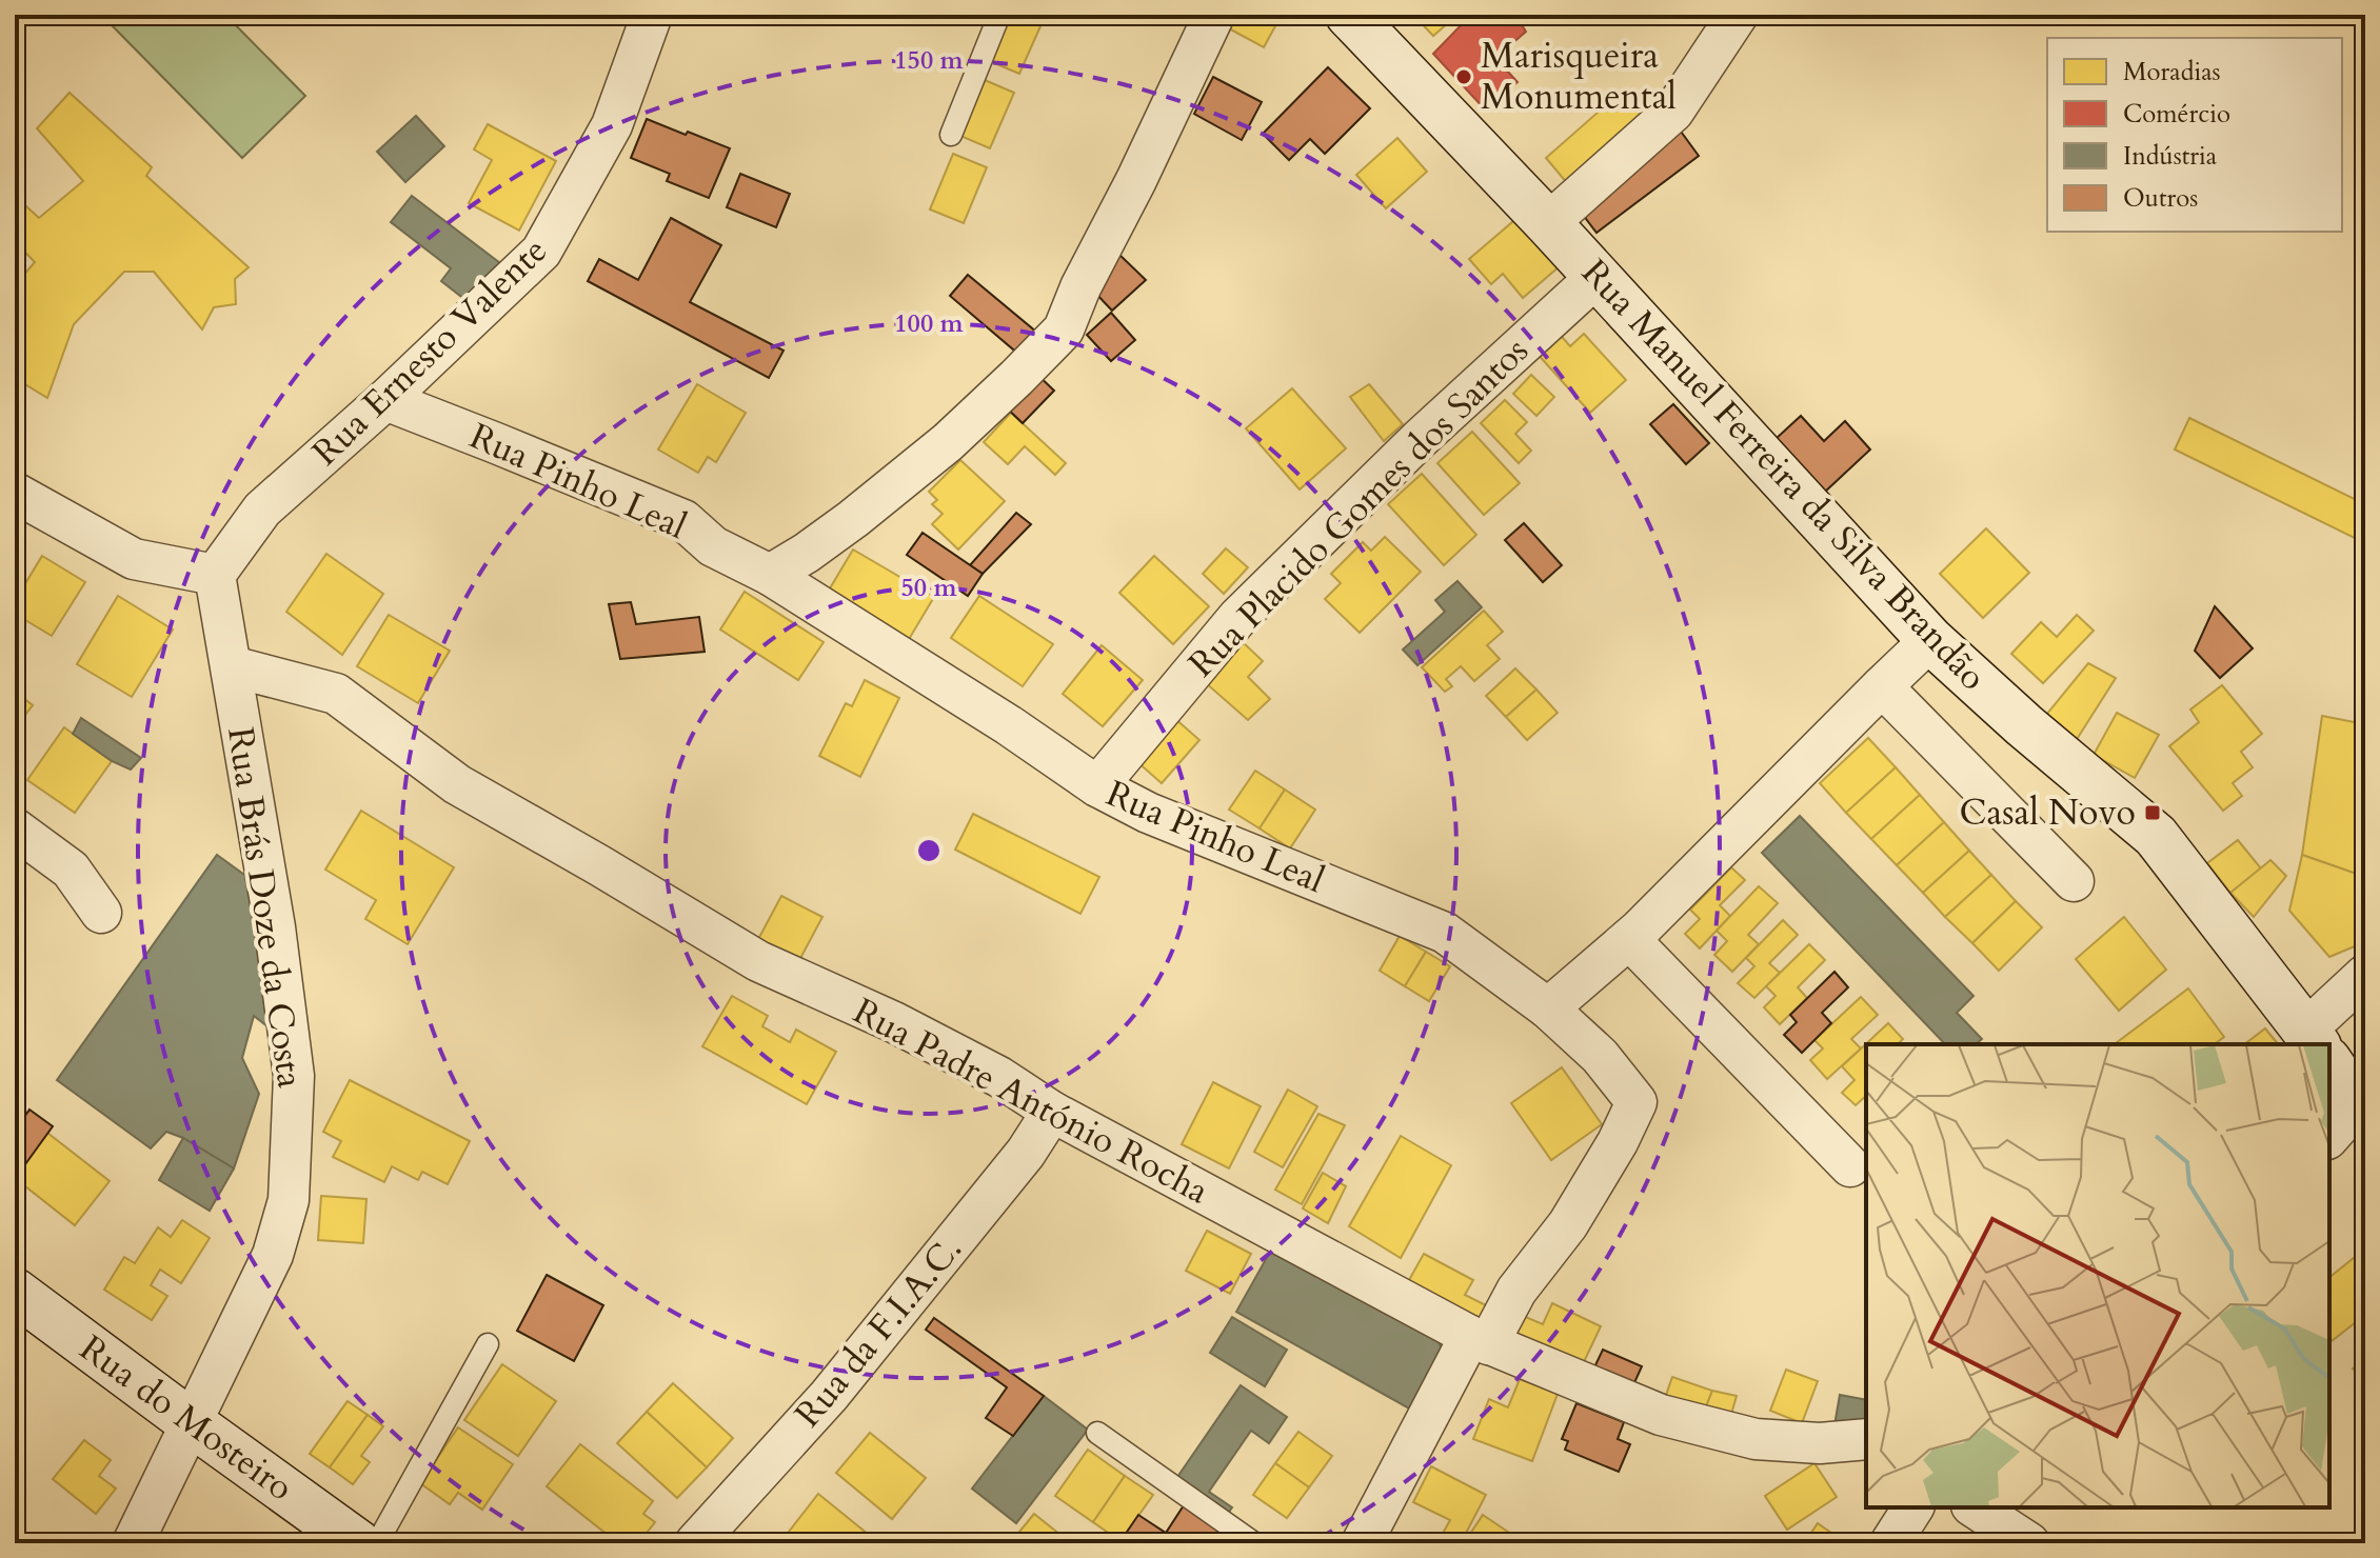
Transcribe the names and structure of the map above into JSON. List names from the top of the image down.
{
  "streets": {
    "main road": ["Rua Manuel Ferreira da Silva Brandão", "Rua do Mosteiro"],
    "street": [
      "Rua Ernesto Valente",
      "Rua Pinho Leal",
      "Rua Placido Gomes dos Santos",
      "Rua Brás Doze da Costa",
      "Rua Padre António Rocha",
      "Rua da F.I.A.C."
    ]
  },
  "crossings": [
    ["Rua Ernesto Valente", "Rua Pinho Leal"],
    ["Rua Ernesto Valente", "Rua Brás Doze da Costa"],
    ["Rua Manuel Ferreira da Silva Brandão", "Rua Placido Gomes dos Santos"],
    ["Rua Pinho Leal", "Rua Placido Gomes dos Santos"],
    ["Rua Pinho Leal", "Rua Padre António Rocha"],
    ["Rua Brás Doze da Costa", "Rua Padre António Rocha"],
    ["Rua Brás Doze da Costa", "Rua do Mosteiro"],
    ["Rua Padre António Rocha", "Rua da F.I.A.C."]
  ],
  "places": {
    "other": ["Marisqueira Monumental"],
    "transit": ["Casal Novo"]
  },
  "legend": [
    "Moradias",
    "Comércio",
    "Indústria",
    "Outros"
  ],
  "rings": ["150 m", "100 m", "50 m"]
}
